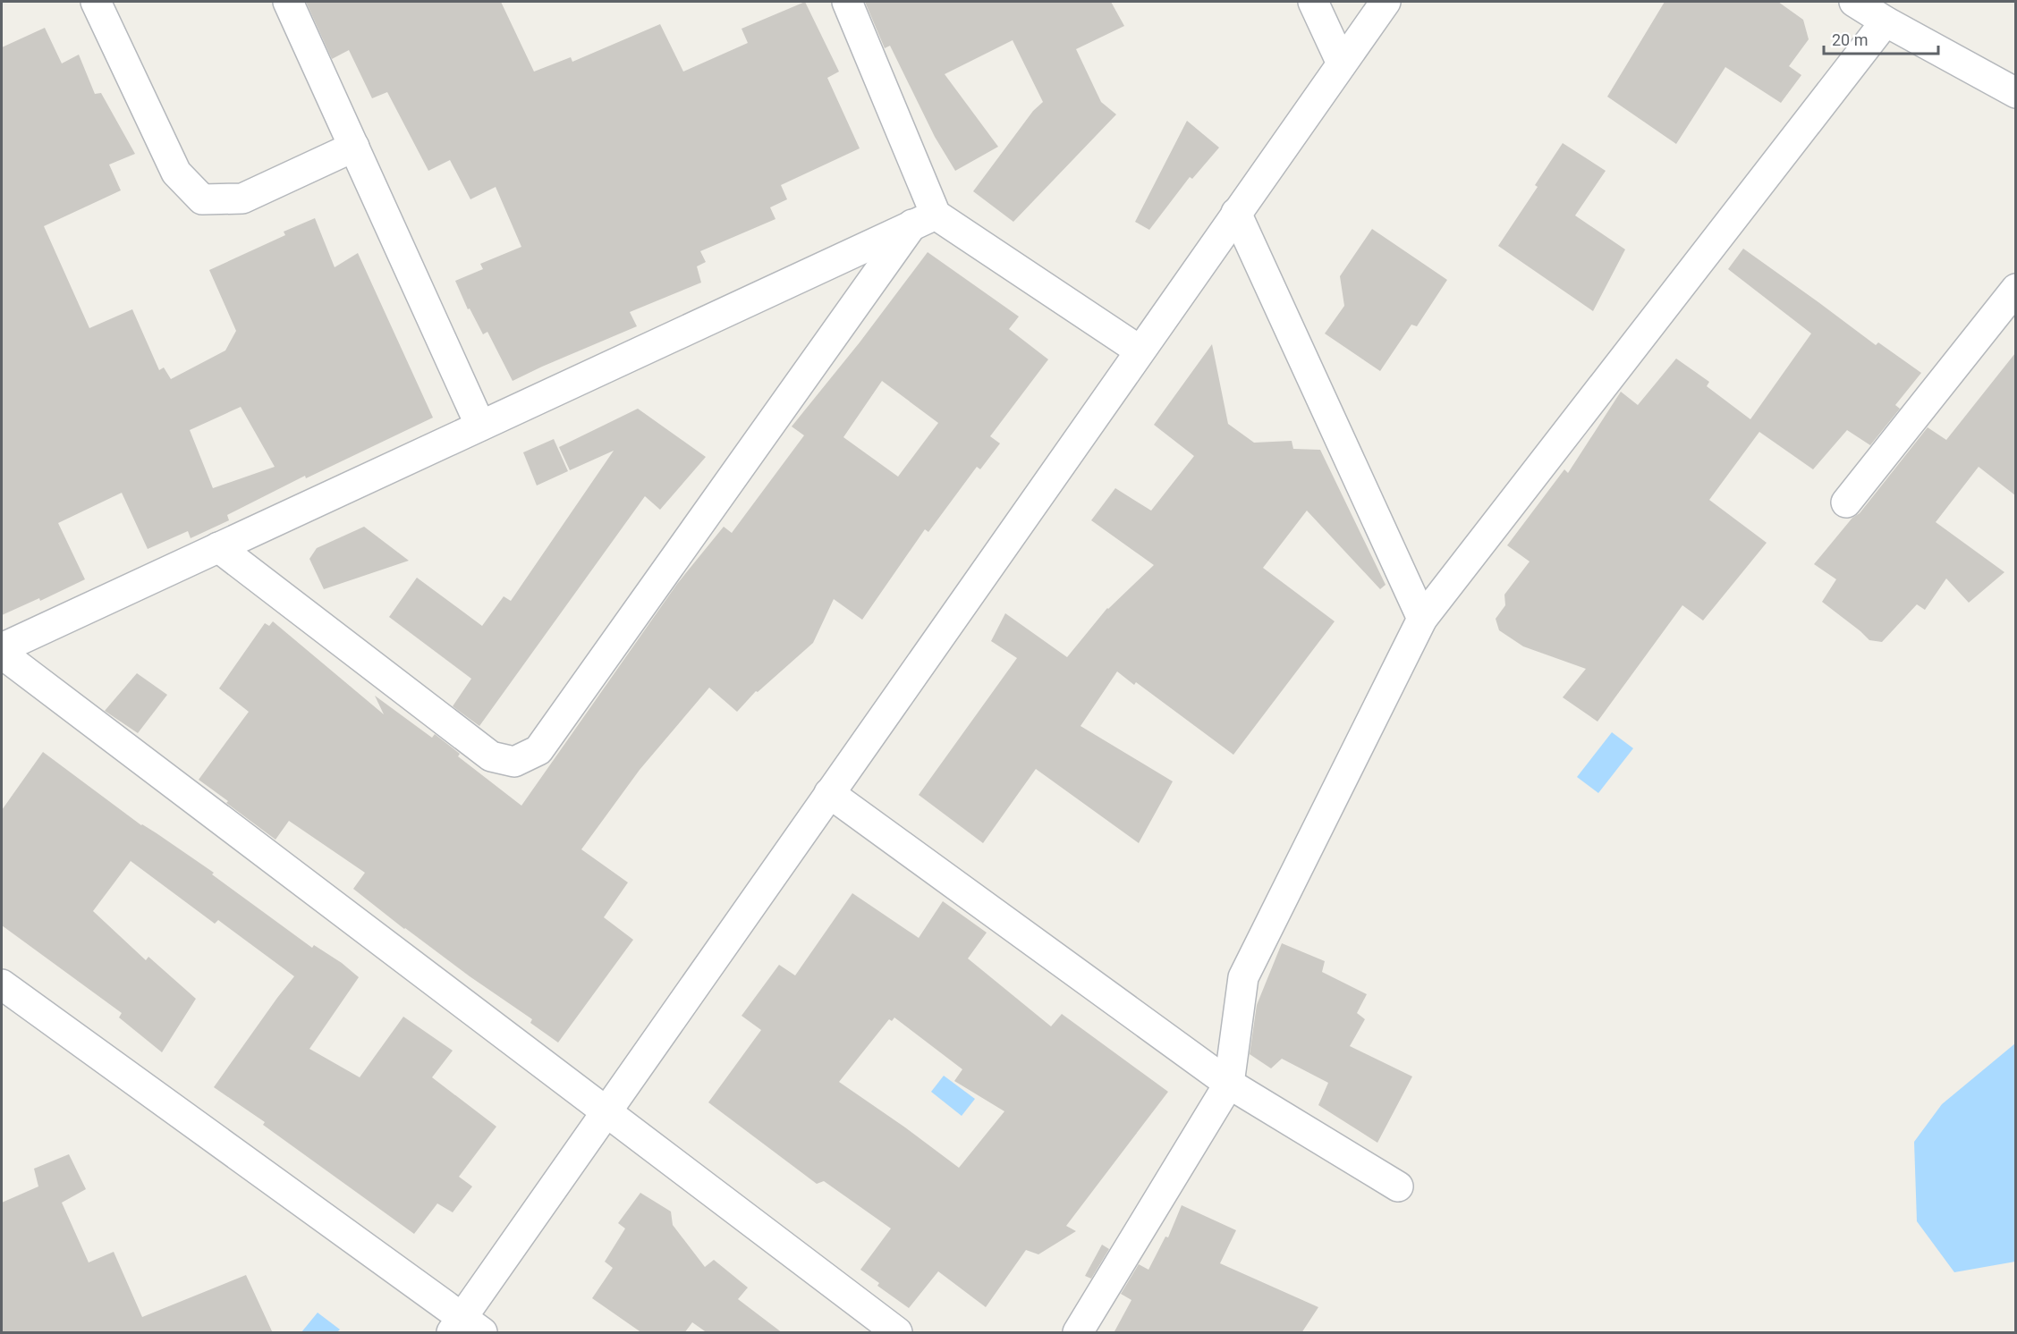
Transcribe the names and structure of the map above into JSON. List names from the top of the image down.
{
  "scale_bar": "20 m"
}
